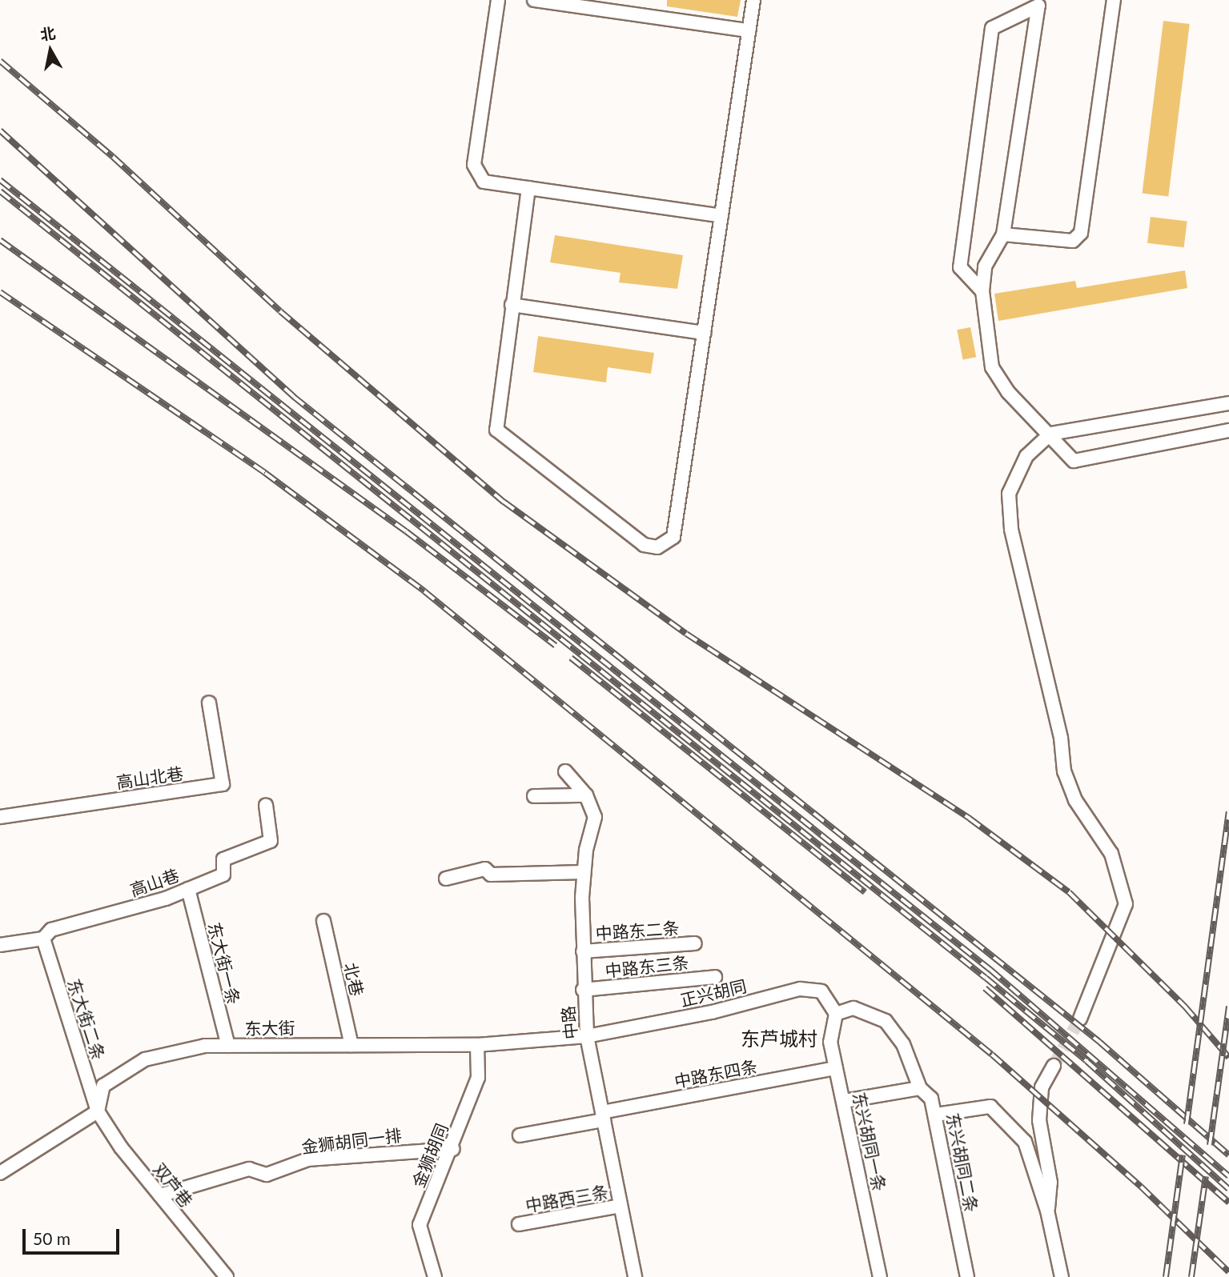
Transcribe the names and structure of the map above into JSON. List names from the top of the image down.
{
  "streets": {
    "street": [
      "高山北巷",
      "高山巷",
      "中路东二条",
      "东大街一条",
      "中路东三条",
      "北巷",
      "正兴胡同",
      "东大街二条",
      "中路",
      "东大街",
      "中路东四条",
      "金狮胡同一排",
      "东兴胡同一条",
      "金狮胡同",
      "东兴胡同二条",
      "双芦巷",
      "中路西三条"
    ]
  },
  "crossings": [
    ["高山巷", "东大街一条"],
    ["高山巷", "东大街二条"],
    ["中路东二条", "中路"],
    ["东大街一条", "东大街"],
    ["中路东三条", "中路"],
    ["北巷", "东大街"],
    ["正兴胡同", "中路"],
    ["正兴胡同", "东大街"],
    ["正兴胡同", "东兴胡同一条"],
    ["正兴胡同", "东兴胡同二条"],
    ["东大街二条", "东大街"],
    ["东大街二条", "双芦巷"],
    ["中路", "东大街"],
    ["中路", "中路东四条"],
    ["中路", "中路西三条"],
    ["东大街", "金狮胡同"],
    ["东大街", "双芦巷"],
    ["中路东四条", "东兴胡同一条"],
    ["金狮胡同一排", "金狮胡同"],
    ["金狮胡同一排", "双芦巷"],
    ["东兴胡同一条", "东兴胡同二条"]
  ],
  "districts": ["东芦城村"],
  "scale_bar": "50 m",
  "north": "top"
}
